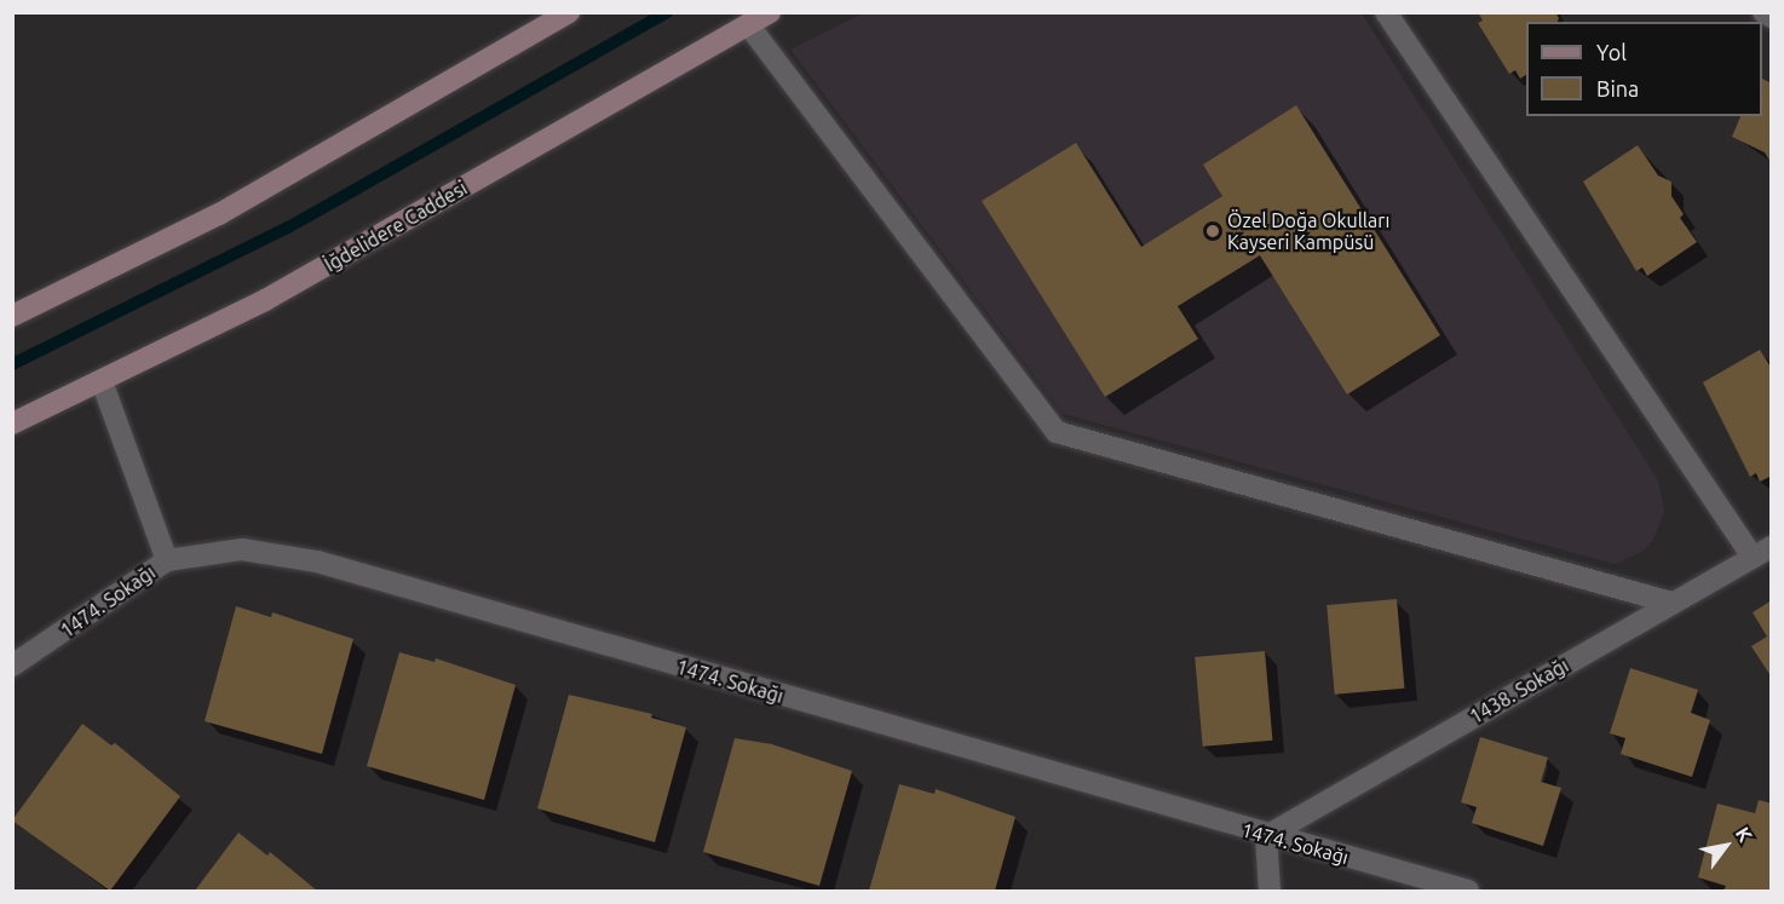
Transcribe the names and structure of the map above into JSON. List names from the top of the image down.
{
  "streets": {
    "street": ["İğdelidere Caddesi", "1474. Sokağı", "1438. Sokağı"]
  },
  "crossings": [
    ["1474. Sokağı", "1438. Sokağı"]
  ],
  "places": ["Özel Doğa Okulları Kayseri Kampüsü"],
  "legend": ["Yol", "Bina"],
  "north": "top right"
}
